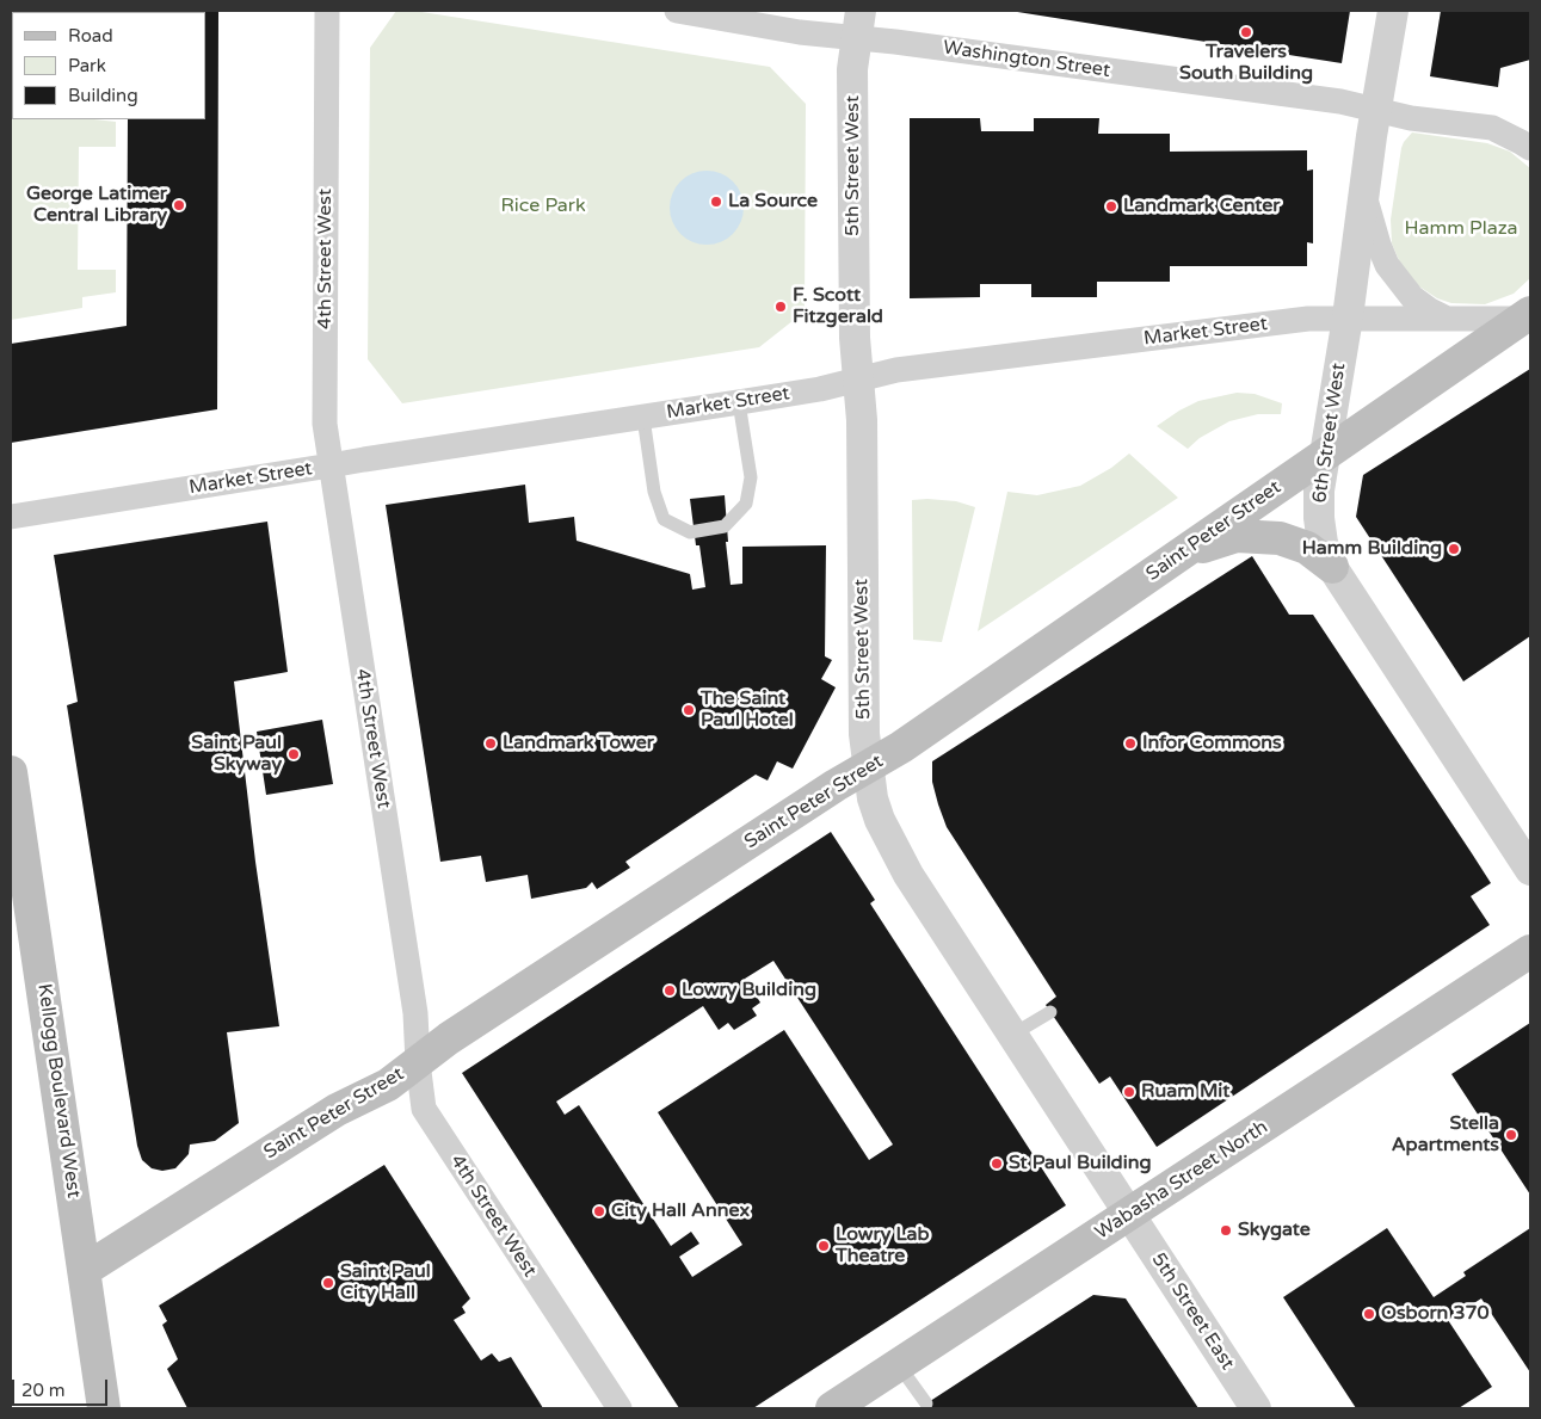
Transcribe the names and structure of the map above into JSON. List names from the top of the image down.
{
  "streets": {
    "main road": ["Saint Peter Street", "Kellogg Boulevard West", "Wabasha Street North"],
    "street": [
      "Washington Street",
      "5th Street West",
      "4th Street West",
      "Market Street",
      "6th Street West",
      "5th Street East"
    ]
  },
  "crossings": [
    ["Washington Street", "5th Street West"],
    ["Washington Street", "6th Street West"],
    ["5th Street West", "Market Street"],
    ["5th Street West", "Saint Peter Street"],
    ["5th Street West", "Wabasha Street North"],
    ["5th Street West", "5th Street East"],
    ["4th Street West", "Market Street"],
    ["4th Street West", "Saint Peter Street"],
    ["Market Street", "6th Street West"],
    ["Market Street", "Saint Peter Street"],
    ["6th Street West", "Saint Peter Street"],
    ["Saint Peter Street", "Kellogg Boulevard West"],
    ["Wabasha Street North", "5th Street East"]
  ],
  "parks": ["Rice Park", "Hamm Plaza"],
  "places": [
    "Travelers South Building",
    "La Source",
    "George Latimer Central Library",
    "Landmark Center",
    "F. Scott Fitzgerald",
    "Hamm Building",
    "The Saint Paul Hotel",
    "Landmark Tower",
    "Infor Commons",
    "Saint Paul Skyway",
    "Lowry Building",
    "Ruam Mit",
    "Stella Apartments",
    "St Paul Building",
    "City Hall Annex",
    "Skygate",
    "Lowry Lab Theatre",
    "Saint Paul City Hall",
    "Osborn 370"
  ],
  "legend": ["Road", "Park", "Building"],
  "scale_bar": "20 m"
}
